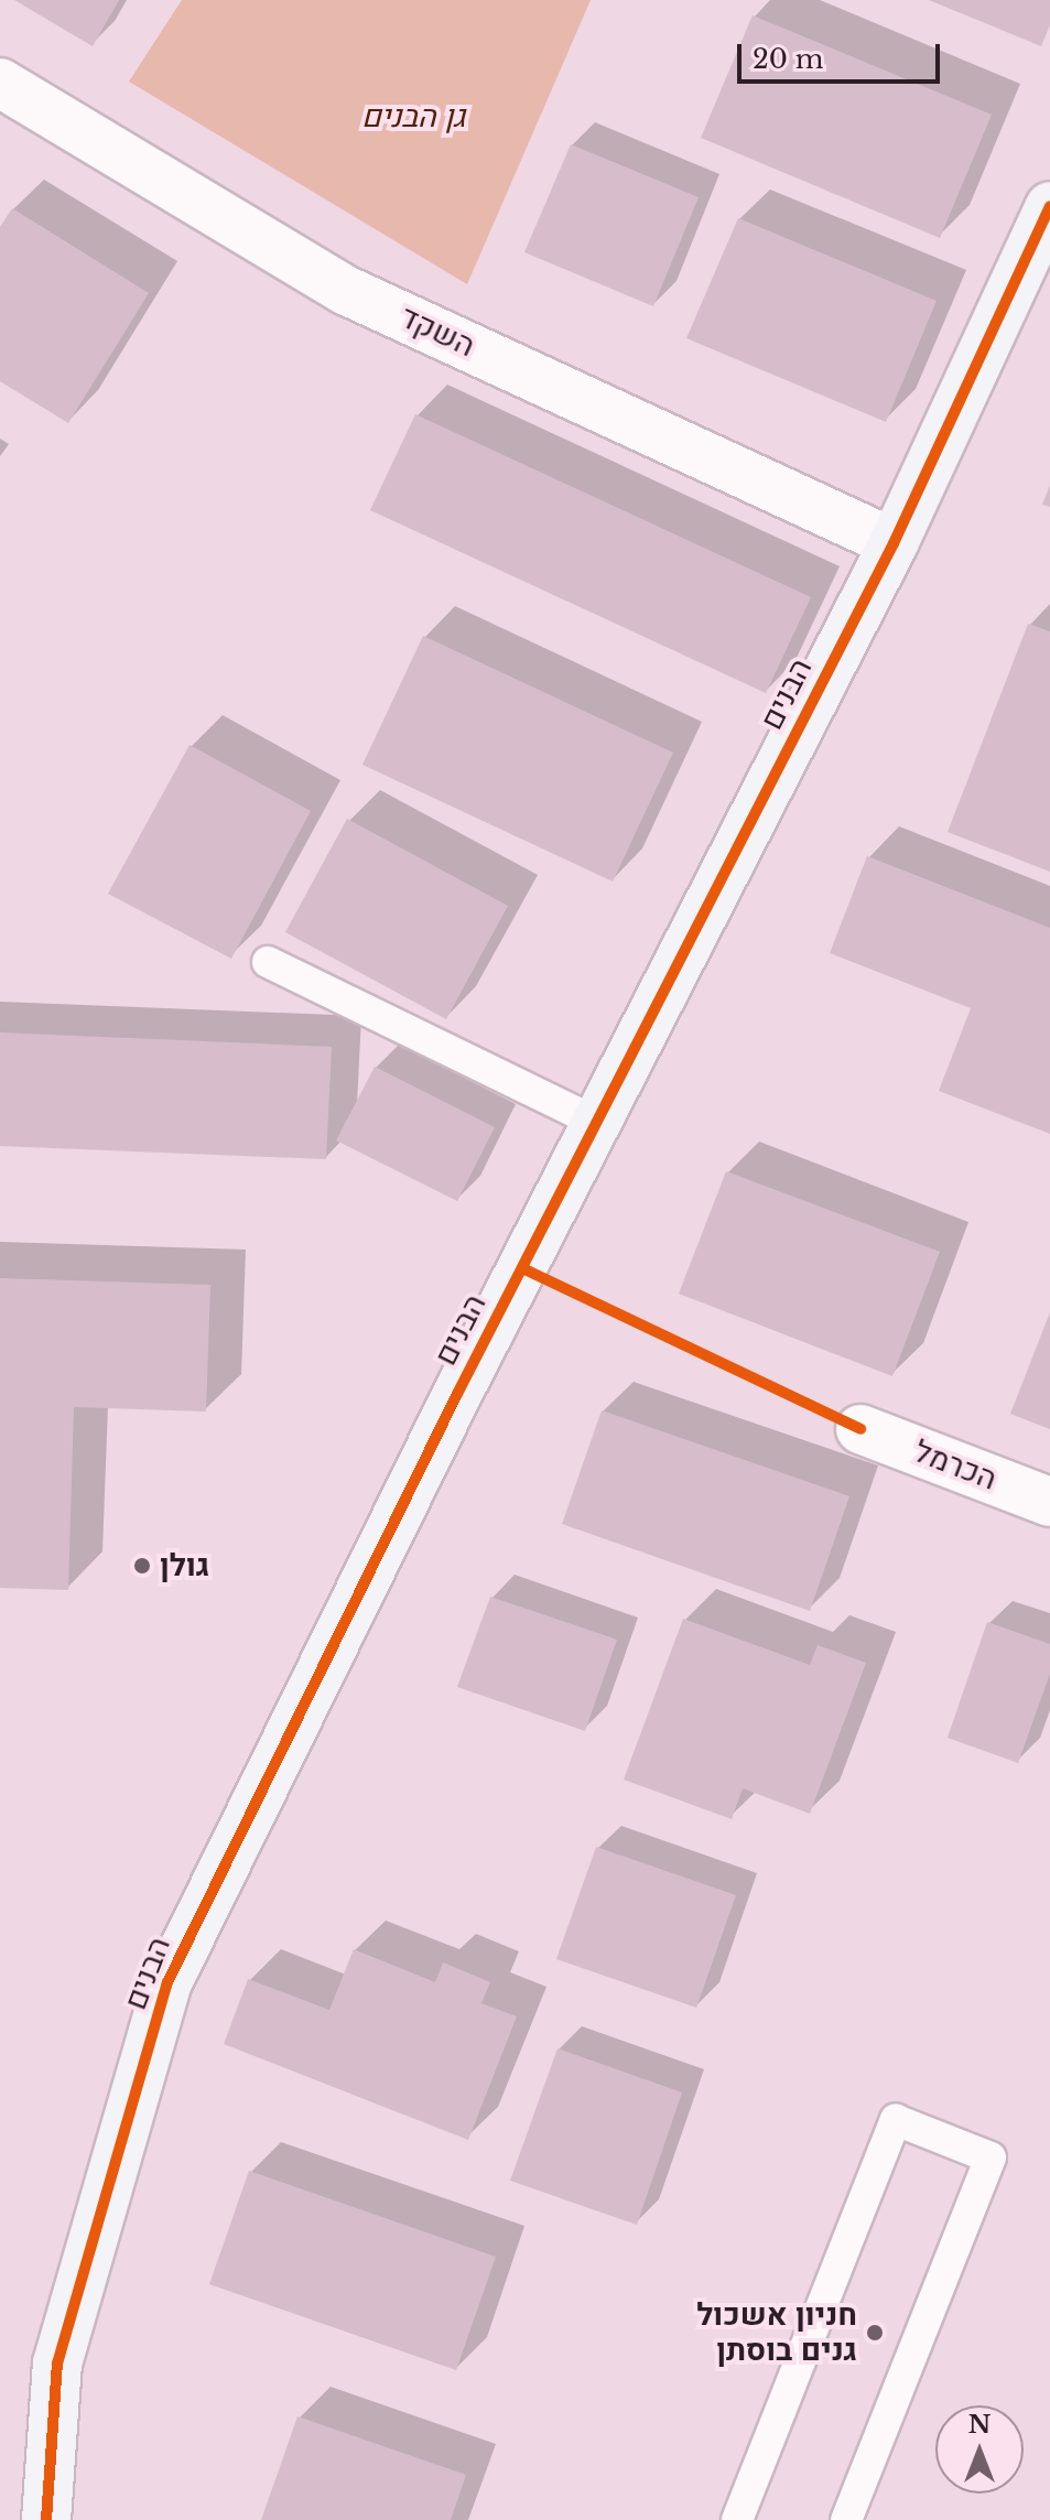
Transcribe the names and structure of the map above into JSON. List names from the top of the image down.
{
  "streets": {
    "street": ["השקד", "הבנים", "הכרמל"]
  },
  "crossings": [
    ["השקד", "הבנים"]
  ],
  "parks": ["גן הבנים"],
  "places": ["גולן", "חניון אשכול גנים בוסתן"],
  "scale_bar": "20 m",
  "north": "top"
}
